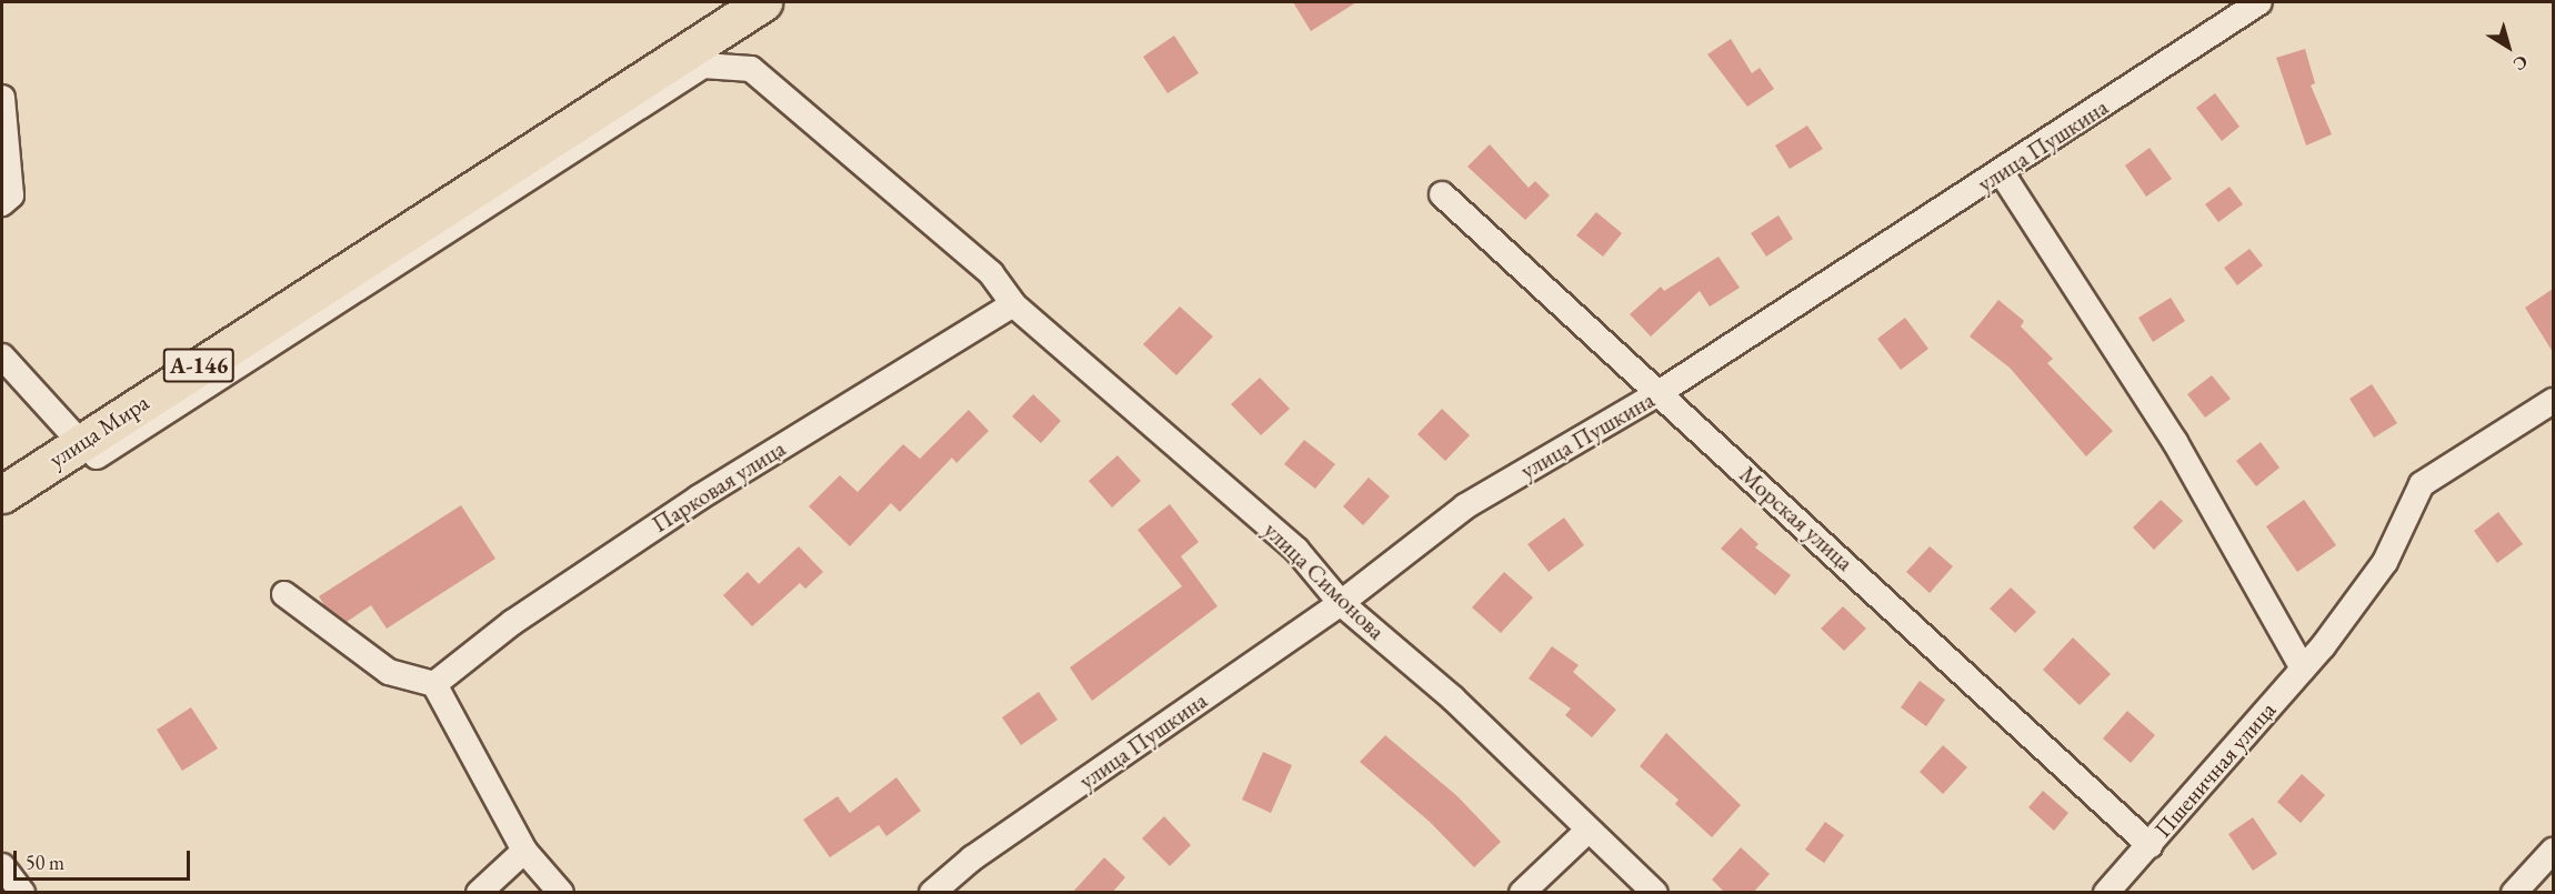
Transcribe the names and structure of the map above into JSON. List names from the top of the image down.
{
  "streets": {
    "highway": ["А-146", "улица Мира"],
    "street": [
      "улица Пушкина",
      "Парковая улица",
      "Морская улица",
      "улица Симонова",
      "Пшеничная улица"
    ]
  },
  "crossings": [
    ["улица Пушкина", "Морская улица"],
    ["улица Пушкина", "улица Симонова"],
    ["А-146", "улица Мира"],
    ["А-146", "улица Симонова"],
    ["улица Мира", "улица Симонова"],
    ["Парковая улица", "улица Симонова"],
    ["Морская улица", "Пшеничная улица"]
  ],
  "scale_bar": "50 m",
  "north": "bottom right"
}
